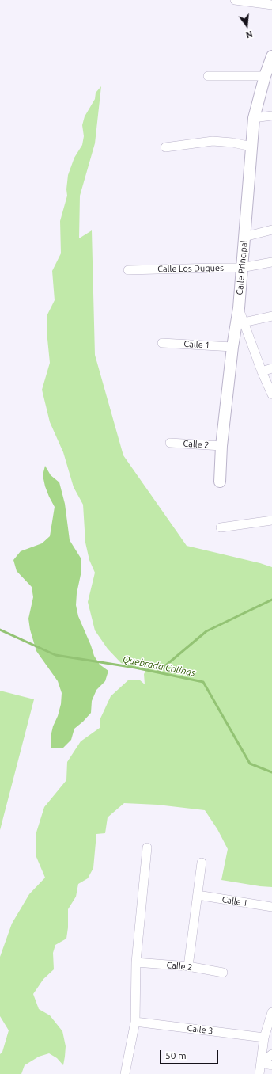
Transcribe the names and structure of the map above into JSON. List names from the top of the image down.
{
  "streets": {
    "street": [
      "Calle Principal",
      "Calle Los Duques",
      "Calle 1",
      "Calle 2",
      "Calle 3"
    ]
  },
  "crossings": [
    ["Calle Principal", "Calle Los Duques"],
    ["Calle Principal", "Calle 1"],
    ["Calle Principal", "Calle 2"]
  ],
  "water": ["Quebrada Colinas"],
  "scale_bar": "50 m",
  "north": "bottom"
}
